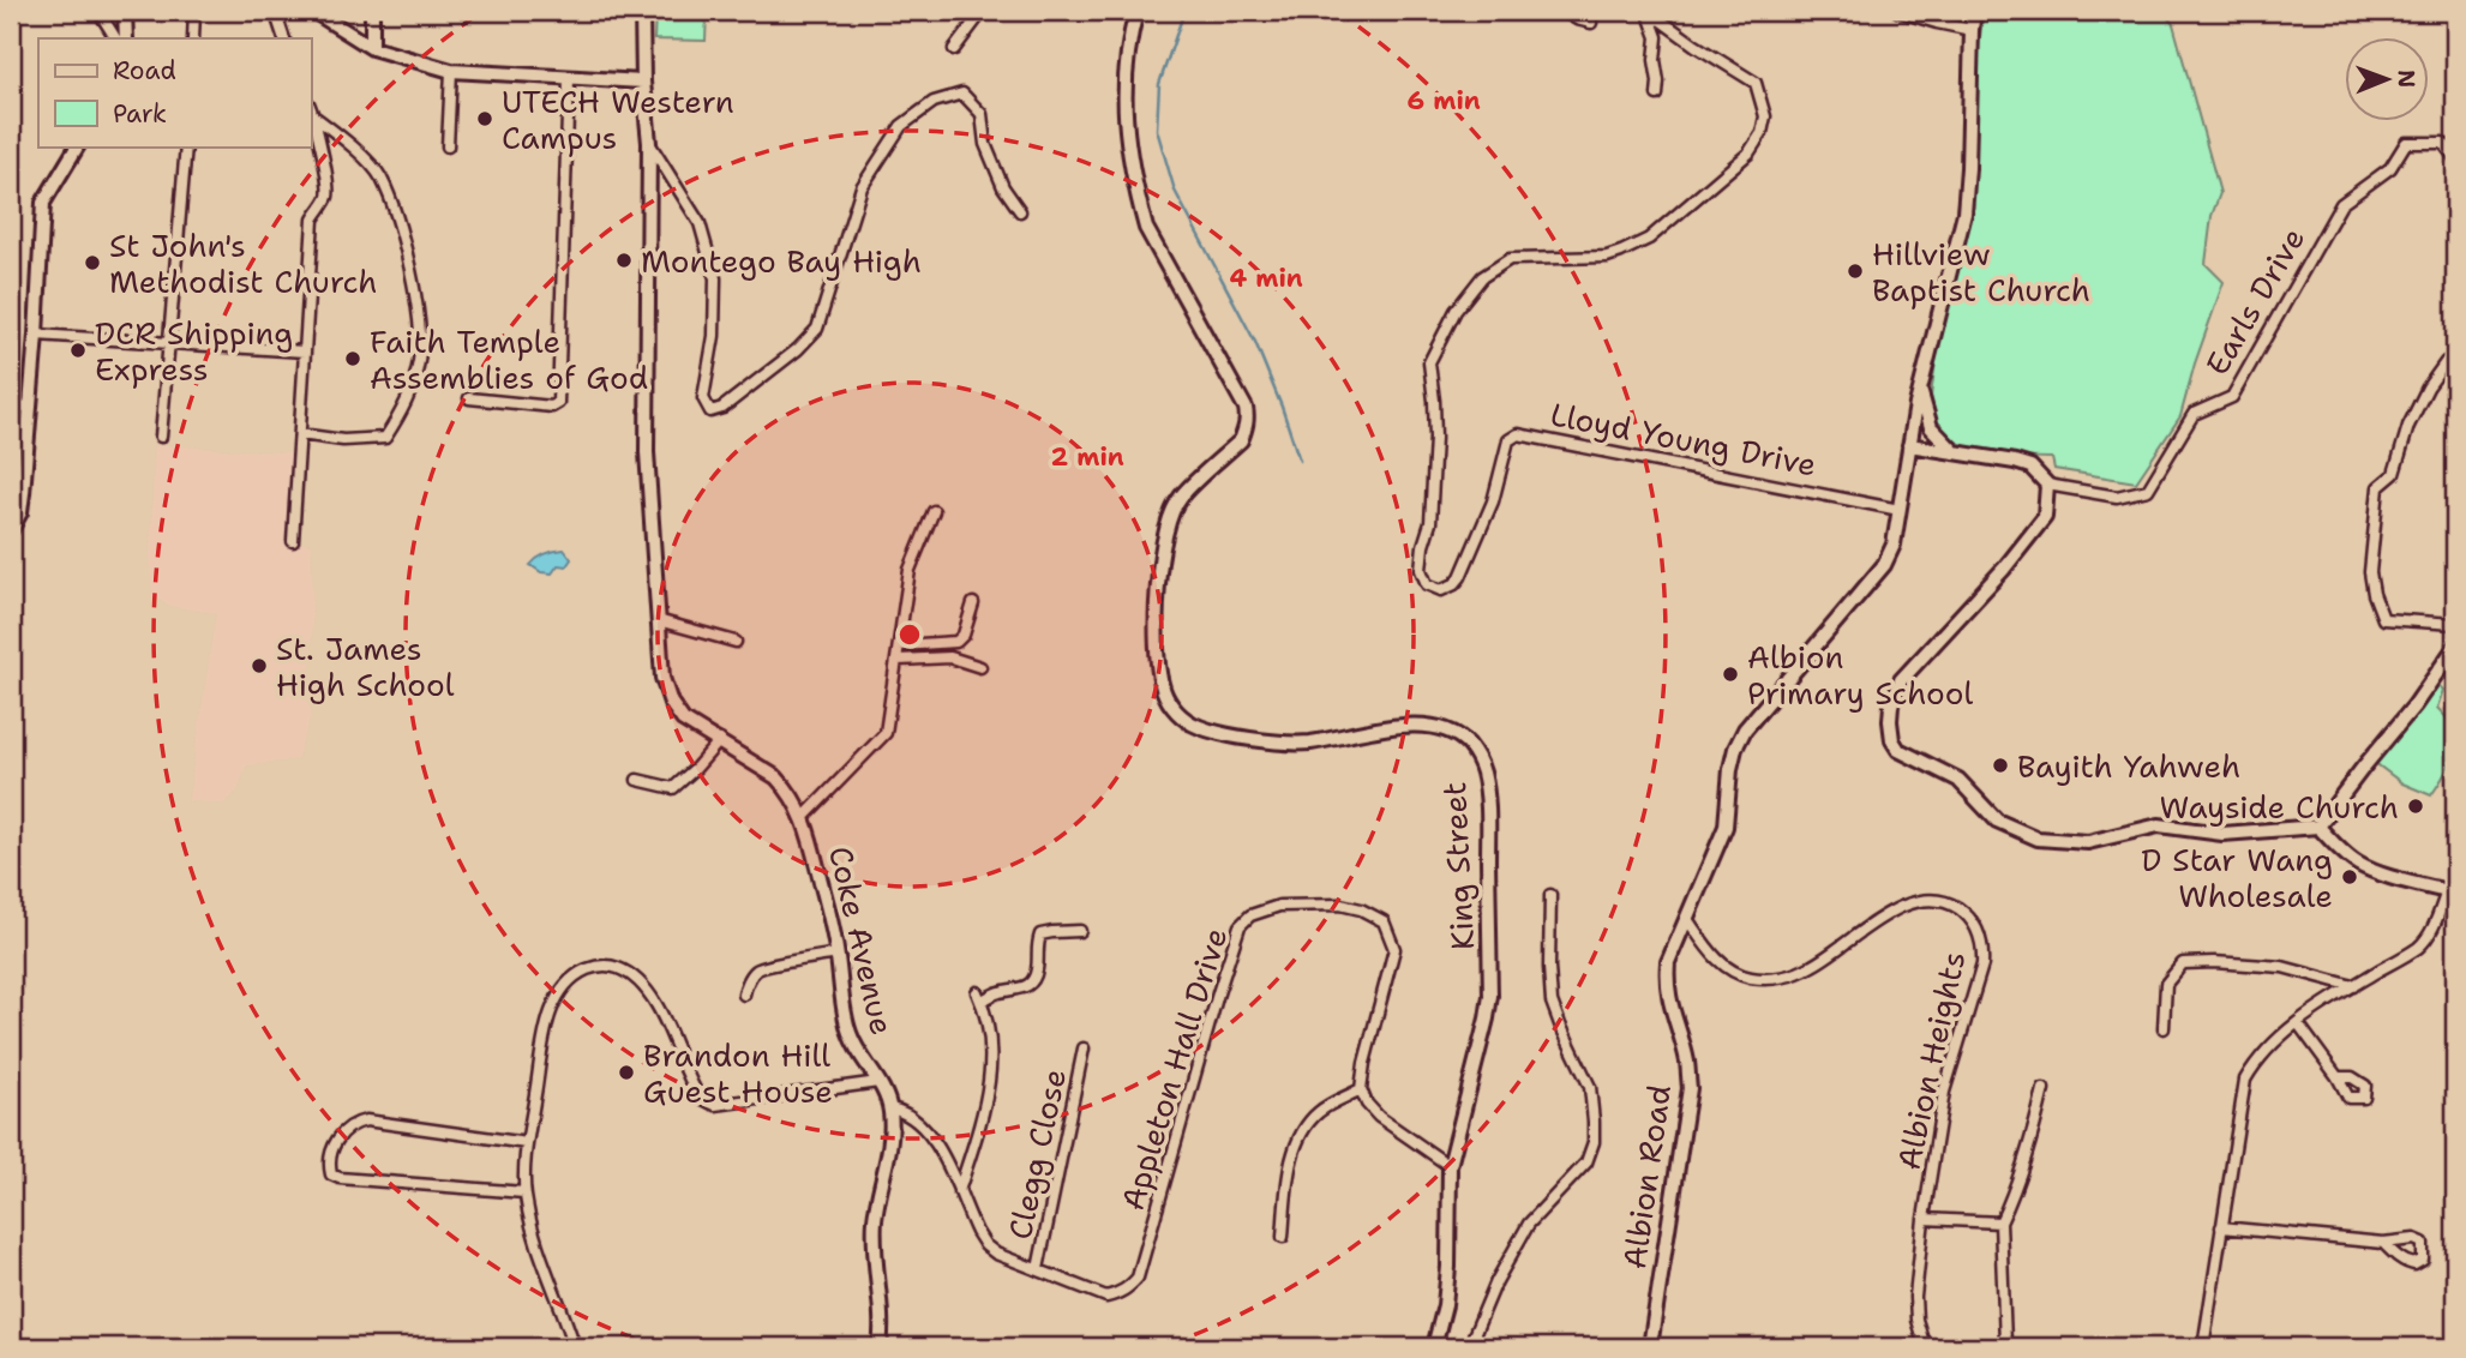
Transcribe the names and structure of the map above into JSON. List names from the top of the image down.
{
  "streets": {
    "street": [
      "Earls Drive",
      "Lloyd Young Drive",
      "King Street",
      "Coke Avenue",
      "Albion Heights",
      "Appleton Hall Drive",
      "Clegg Close",
      "Albion Road"
    ]
  },
  "crossings": [
    ["Lloyd Young Drive", "Albion Road"],
    ["Coke Avenue", "Appleton Hall Drive"],
    ["Albion Heights", "Albion Road"],
    ["Appleton Hall Drive", "Clegg Close"]
  ],
  "places": [
    "UTECH Western Campus",
    "Montego Bay High",
    "St John's Methodist Church",
    "Hillview Baptist Church",
    "DCR Shipping Express",
    "Faith Temple Assemblies of God",
    "St. James High School",
    "Albion Primary School",
    "Bayith Yahweh",
    "Wayside Church",
    "D Star Wang Wholesale",
    "Brandon Hill Guest House"
  ],
  "legend": ["Road", "Park"],
  "north": "right",
  "rings": ["6 min", "4 min", "2 min"]
}
